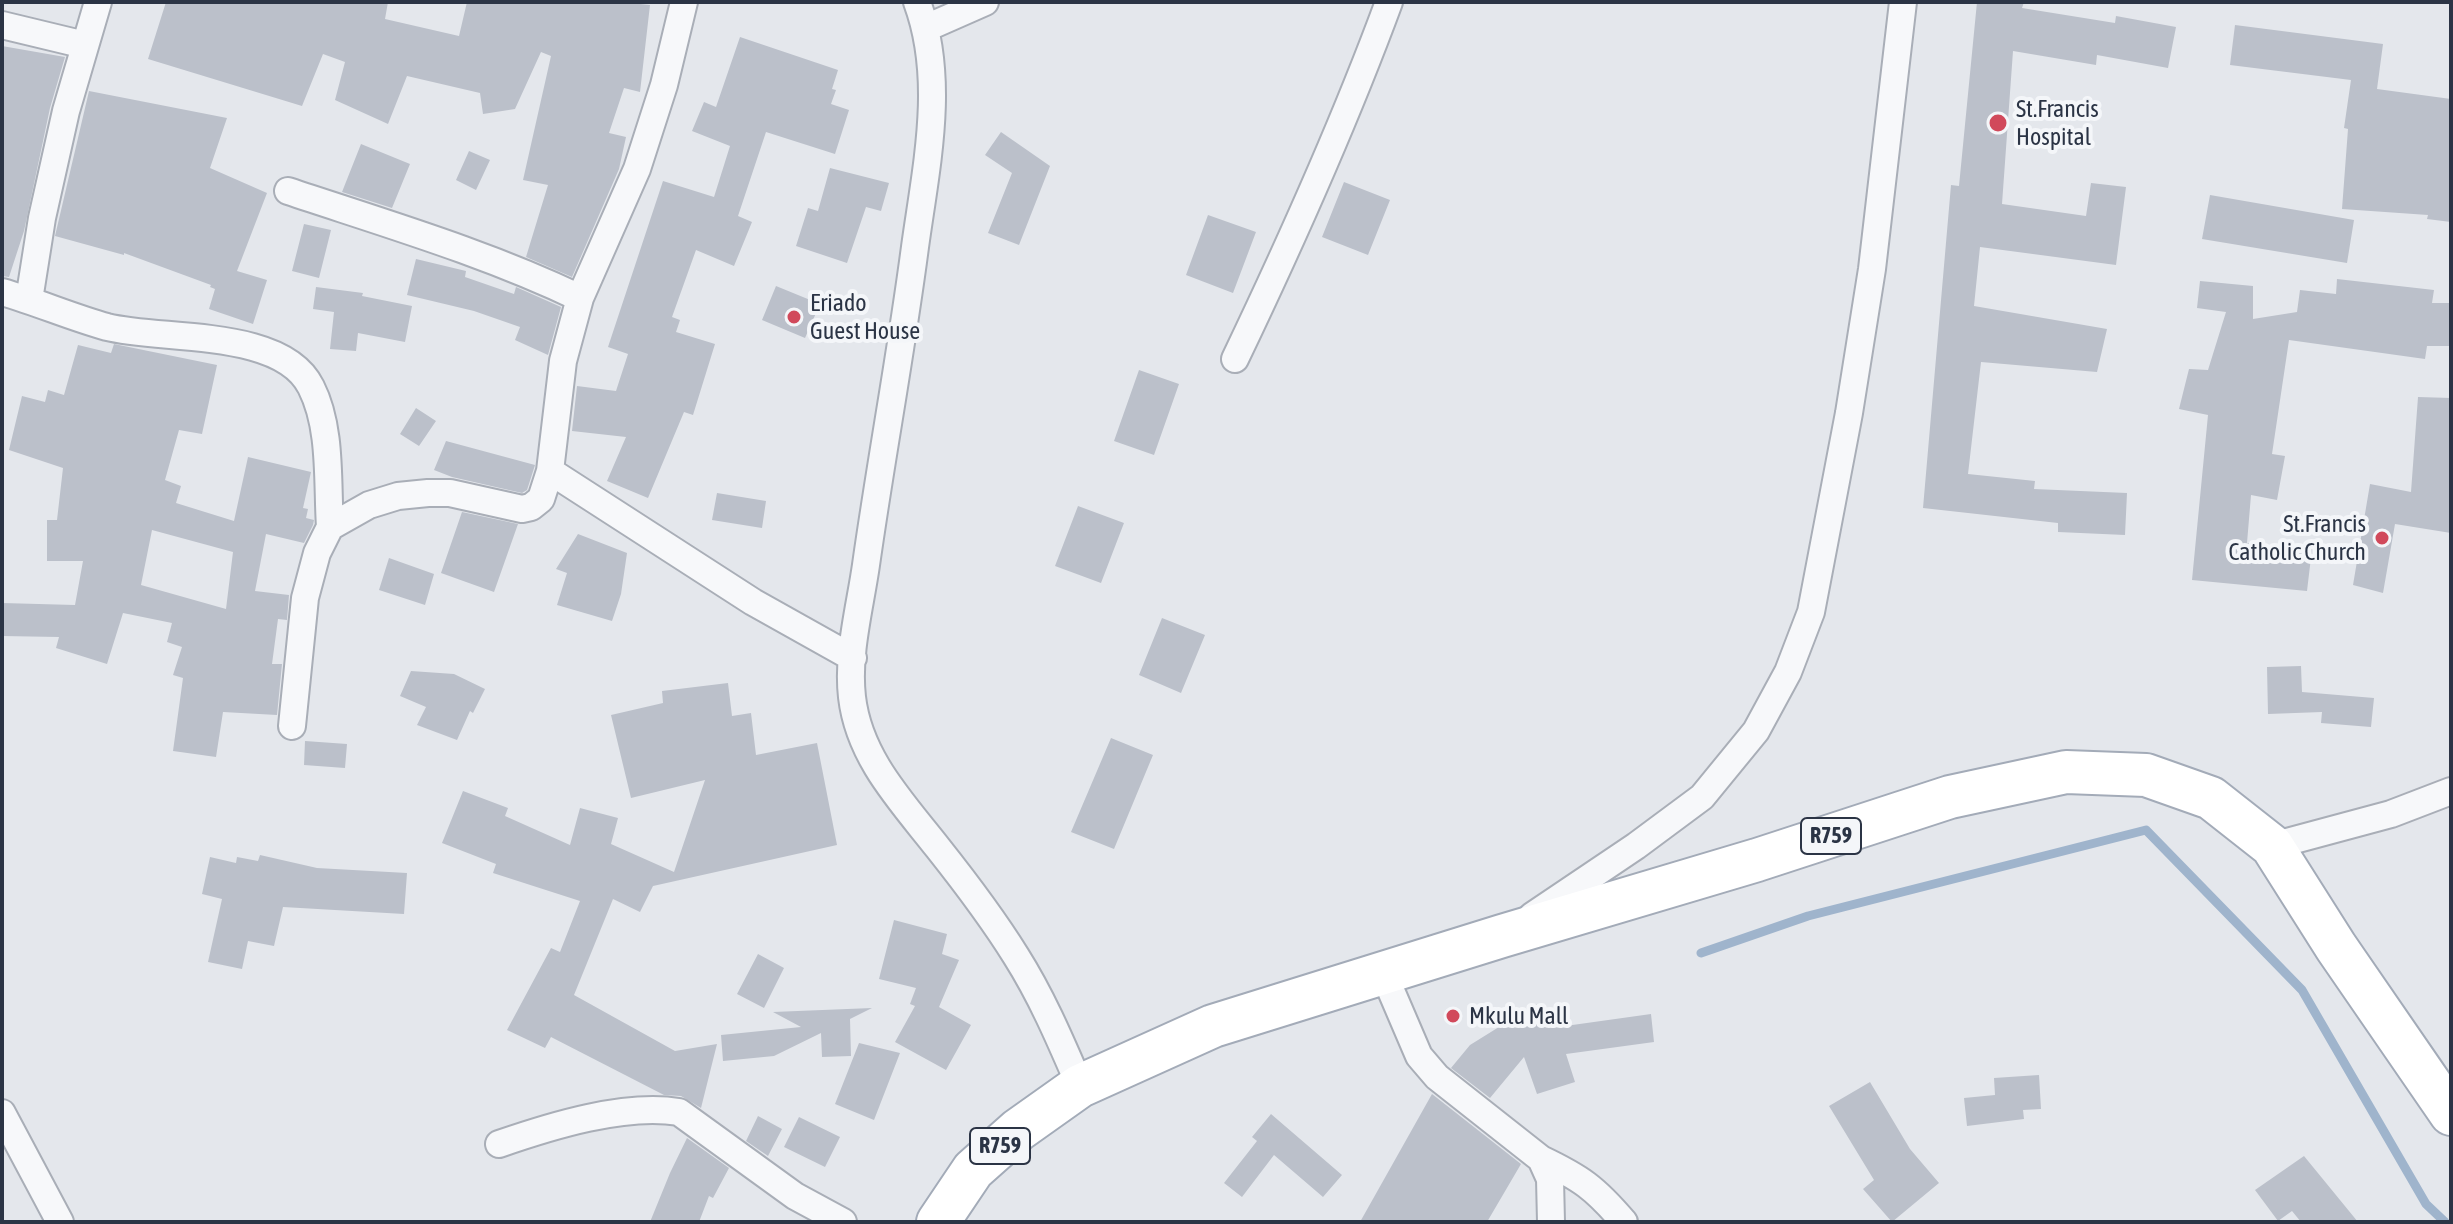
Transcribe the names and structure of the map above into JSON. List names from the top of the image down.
{
  "streets": {
    "main road": ["R759"]
  },
  "places": [
    "St.Francis Hospital",
    "Eriado Guest House",
    "St.Francis Catholic Church",
    "Mkulu Mall"
  ]
}
